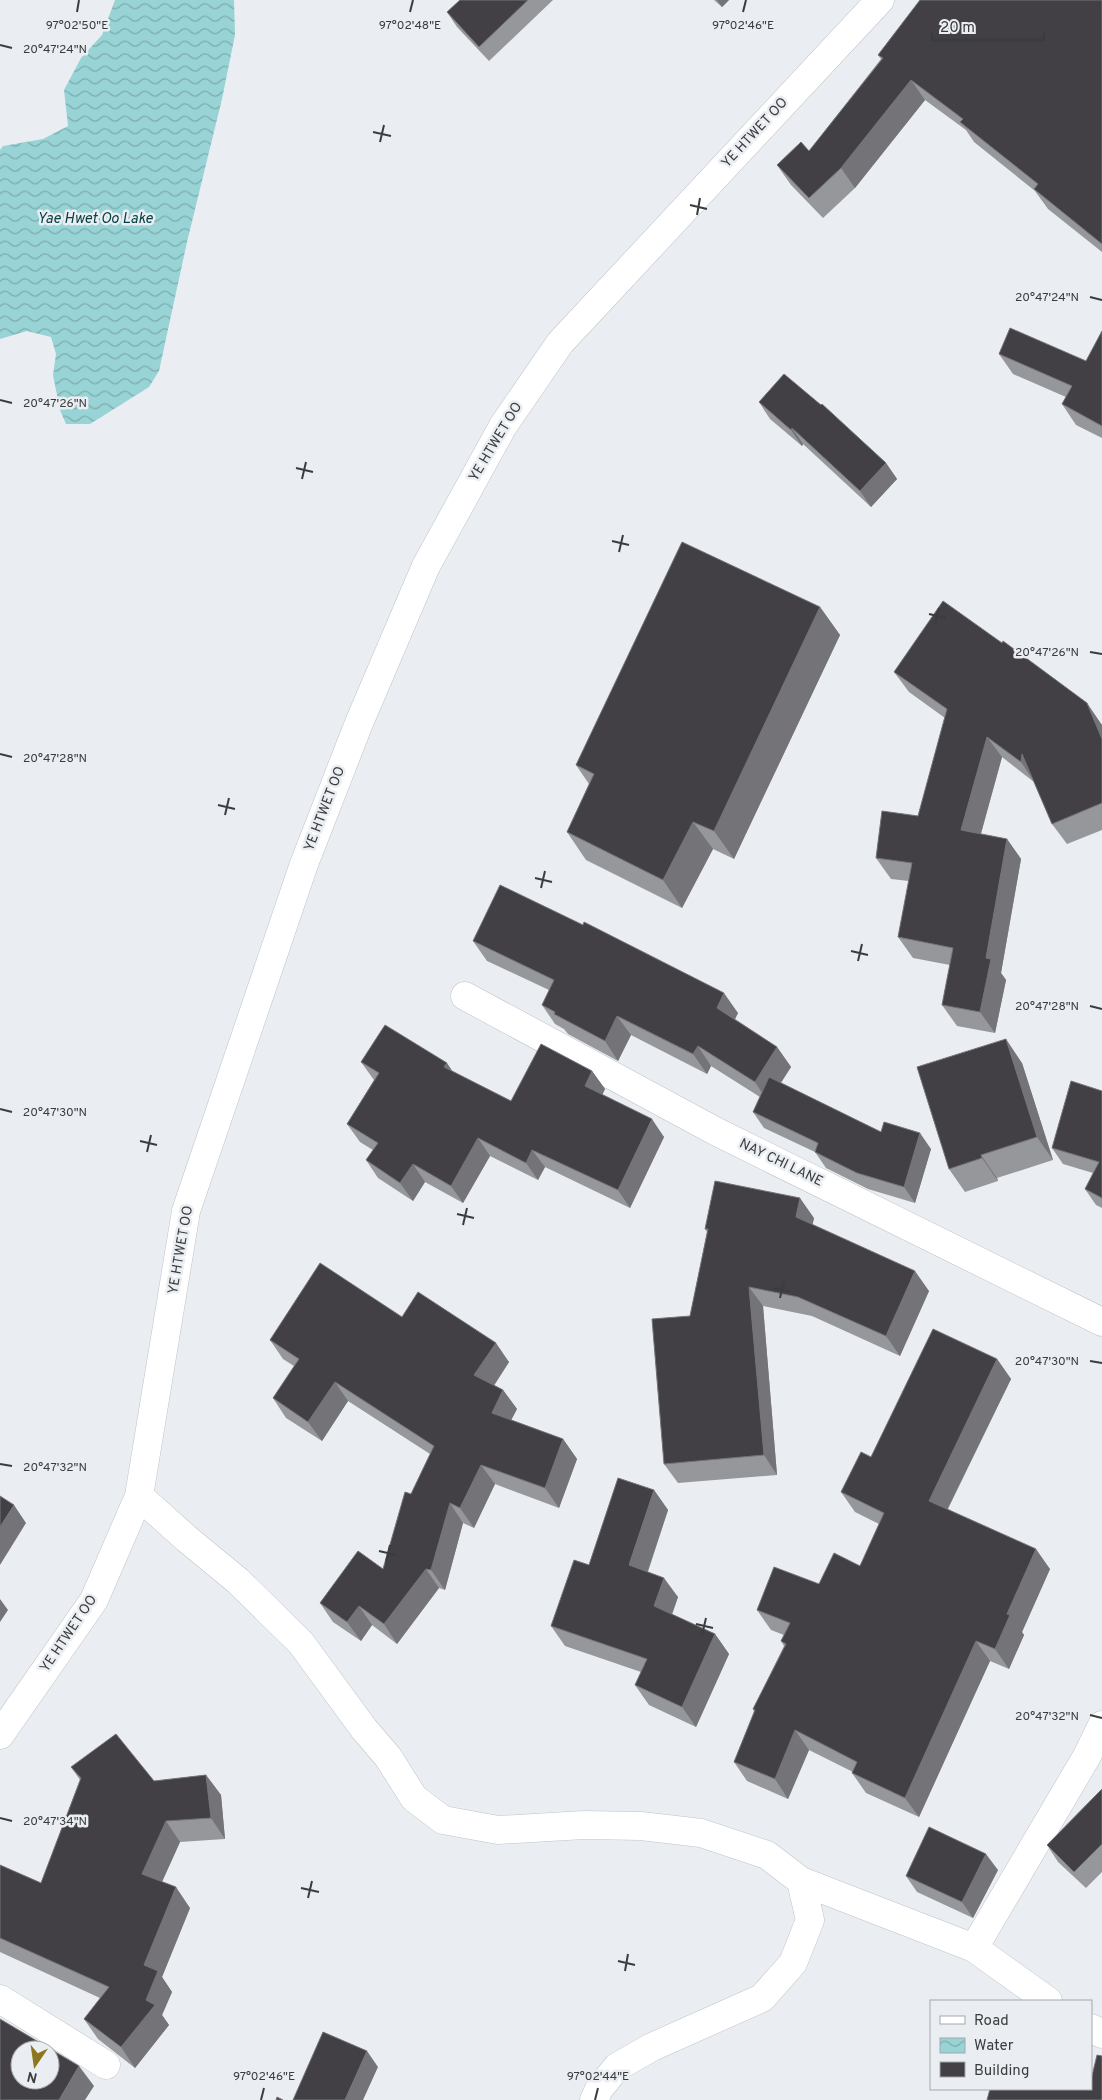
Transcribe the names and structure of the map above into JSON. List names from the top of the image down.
{
  "streets": {
    "street": ["YE HTWET OO", "NAY CHI LANE"]
  },
  "water": ["Yae Hwet Oo Lake"],
  "legend": ["Road", "Water", "Building"],
  "scale_bar": "20 m",
  "north": "bottom",
  "coordinates": [
    "97°02'50\"E",
    "97°02'46\"E",
    "97°02'48\"E",
    "20°47'24\"N",
    "20°47'26\"N",
    "20°47'28\"N",
    "20°47'30\"N",
    "20°47'32\"N",
    "20°47'34\"N",
    "97°02'44\"E"
  ]
}
